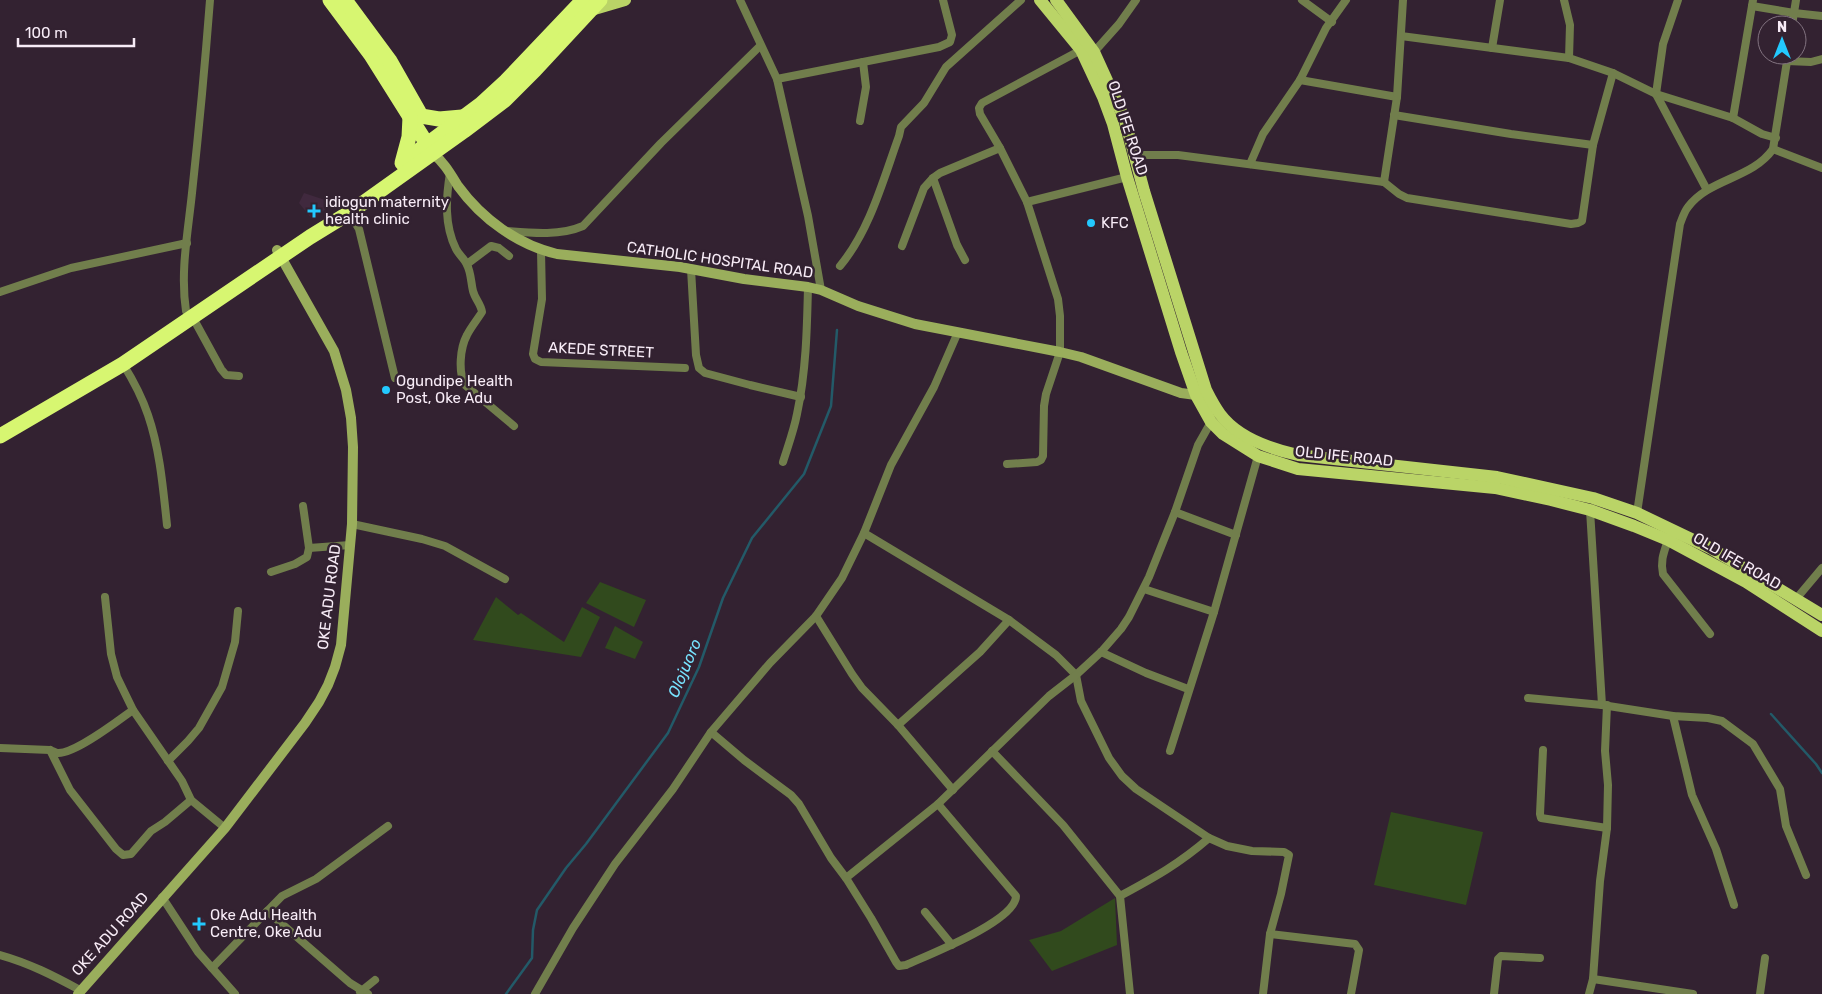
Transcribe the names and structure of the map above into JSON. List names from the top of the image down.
{
  "streets": {
    "main road": ["OLD IFE ROAD"],
    "street": ["CATHOLIC HOSPITAL ROAD", "AKEDE STREET", "OKE ADU ROAD"]
  },
  "crossings": [
    ["OLD IFE ROAD", "CATHOLIC HOSPITAL ROAD"],
    ["CATHOLIC HOSPITAL ROAD", "AKEDE STREET"]
  ],
  "water": ["Olojuoro"],
  "places": {
    "health": ["idiogun maternity health clinic", "Oke Adu Health Centre, Oke Adu"],
    "other": ["KFC", "Ogundipe Health Post, Oke Adu"]
  },
  "scale_bar": "100 m",
  "north": "top"
}
